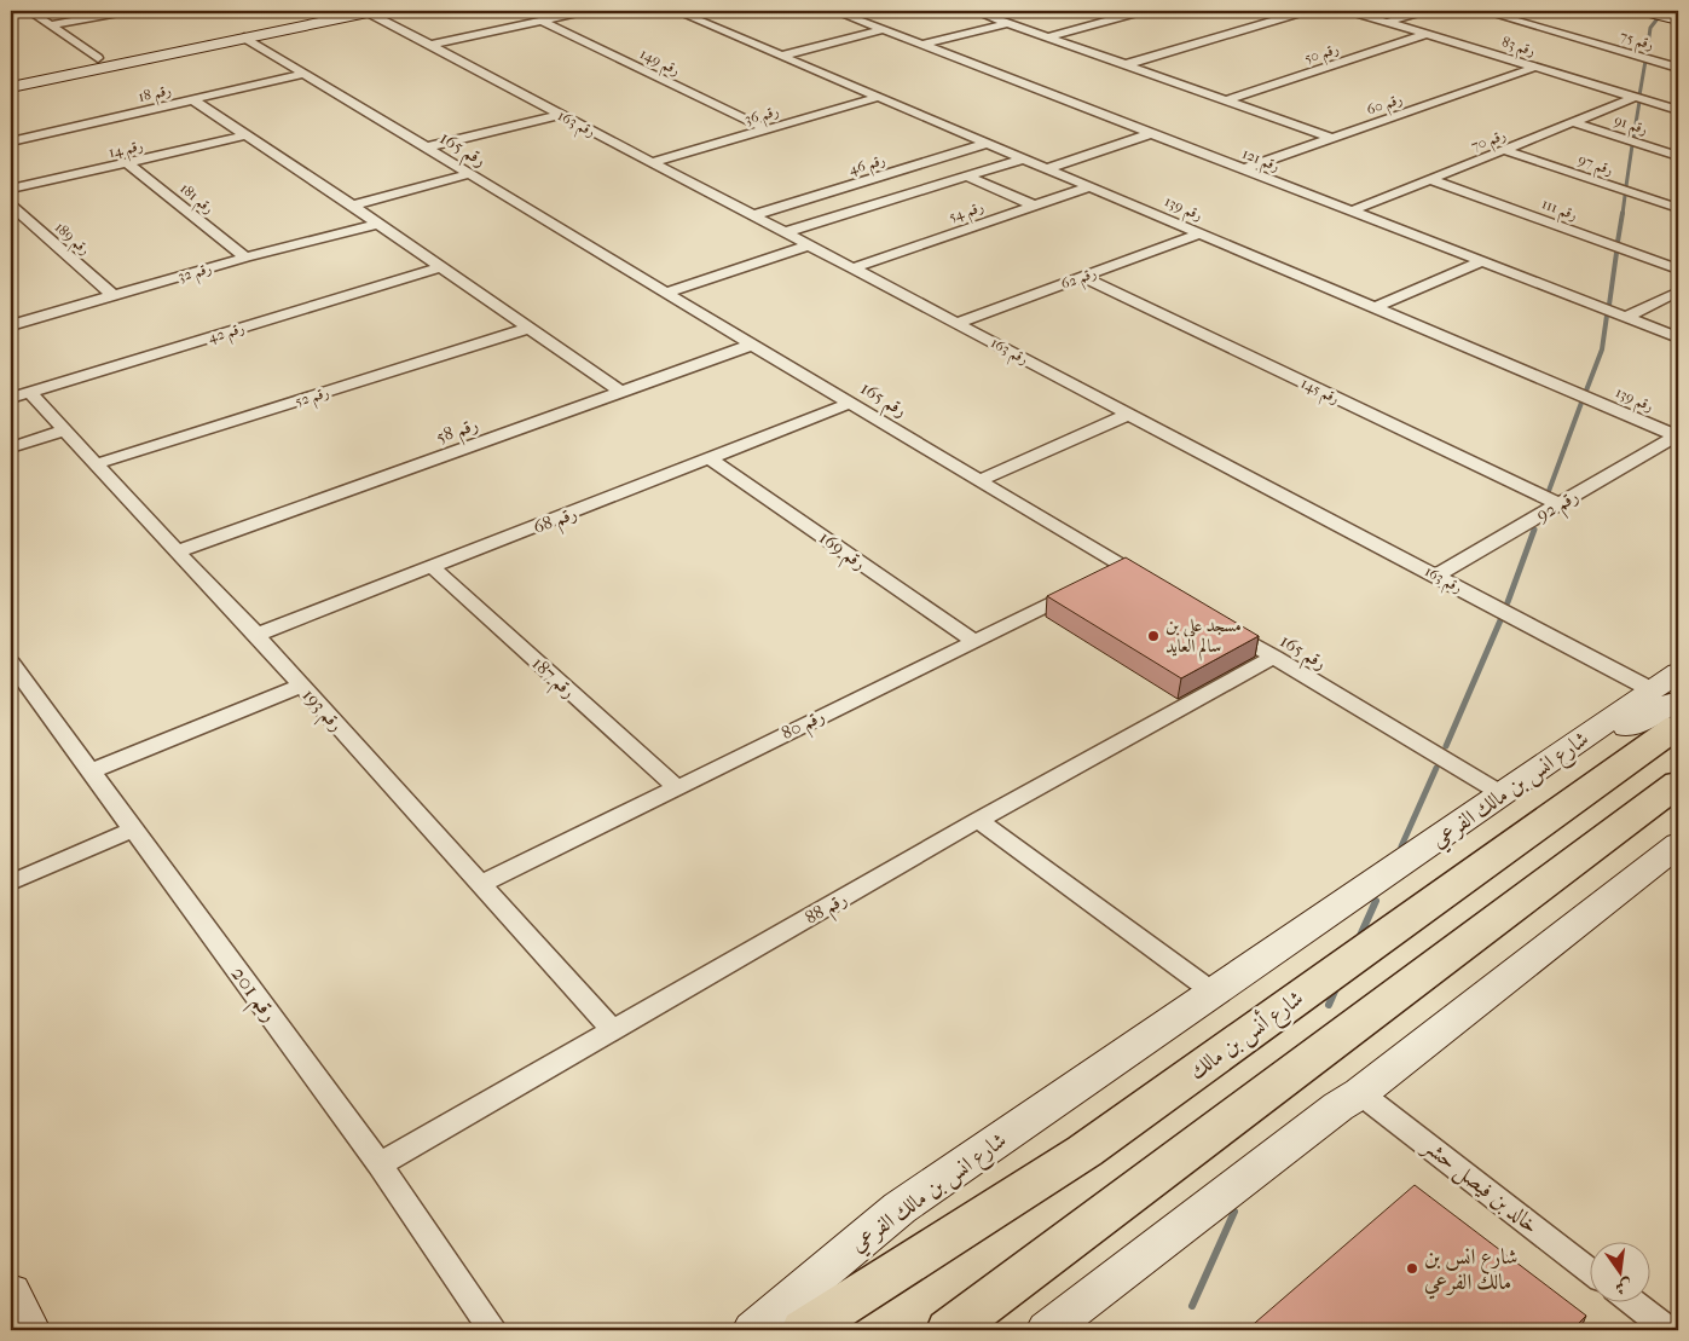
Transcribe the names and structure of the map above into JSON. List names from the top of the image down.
{
  "streets": {
    "main road": ["شارع أنس بن مالك"],
    "street": [
      "رقم 75",
      "رقم 83",
      "رقم 50",
      "رقم 149",
      "رقم 18",
      "رقم 60",
      "رقم 36",
      "رقم 163",
      "رقم 91",
      "رقم 70",
      "رقم 14",
      "رقم 165",
      "رقم 121",
      "رقم 46",
      "رقم 97",
      "رقم 181",
      "رقم 139",
      "رقم 111",
      "رقم 54",
      "رقم 189",
      "رقم 32",
      "رقم 62",
      "رقم 42",
      "رقم 145",
      "رقم 52",
      "رقم 58",
      "رقم 92",
      "رقم 68",
      "رقم 169",
      "رقم 187",
      "رقم 193",
      "رقم 80",
      "شارع انس بن مالك الفرعي",
      "رقم 88",
      "رقم 201",
      "خالد بن فيصل حشر"
    ]
  },
  "crossings": [
    ["رقم 83", "رقم 50"],
    ["رقم 83", "رقم 60"],
    ["رقم 83", "رقم 70"],
    ["رقم 149", "رقم 36"],
    ["رقم 18", "رقم 165"],
    ["رقم 60", "رقم 121"],
    ["رقم 36", "رقم 163"],
    ["رقم 36", "رقم 139"],
    ["رقم 163", "رقم 46"],
    ["رقم 163", "رقم 54"],
    ["رقم 163", "رقم 62"],
    ["رقم 163", "رقم 92"],
    ["رقم 163", "شارع انس بن مالك الفرعي"],
    ["رقم 91", "رقم 70"],
    ["رقم 70", "رقم 121"],
    ["رقم 70", "رقم 97"],
    ["رقم 70", "رقم 111"],
    ["رقم 14", "رقم 181"],
    ["رقم 165", "رقم 58"],
    ["رقم 165", "رقم 68"],
    ["رقم 165", "رقم 80"],
    ["رقم 165", "شارع انس بن مالك الفرعي"],
    ["رقم 165", "رقم 88"],
    ["رقم 46", "رقم 139"],
    ["رقم 181", "رقم 32"],
    ["رقم 139", "رقم 54"],
    ["رقم 139", "رقم 62"],
    ["رقم 139", "رقم 92"],
    ["رقم 189", "رقم 32"],
    ["رقم 62", "رقم 145"],
    ["رقم 42", "رقم 193"],
    ["رقم 145", "رقم 92"],
    ["رقم 52", "رقم 193"],
    ["رقم 58", "رقم 193"],
    ["رقم 68", "رقم 169"],
    ["رقم 68", "رقم 187"],
    ["رقم 68", "رقم 193"],
    ["رقم 169", "رقم 80"],
    ["رقم 187", "رقم 80"],
    ["رقم 193", "رقم 80"],
    ["رقم 193", "رقم 88"],
    ["رقم 88", "رقم 201"]
  ],
  "places": ["مسجد علي بن سالم العايد", "شارع انس بن مالك الفرعي"],
  "north": "bottom"
}
